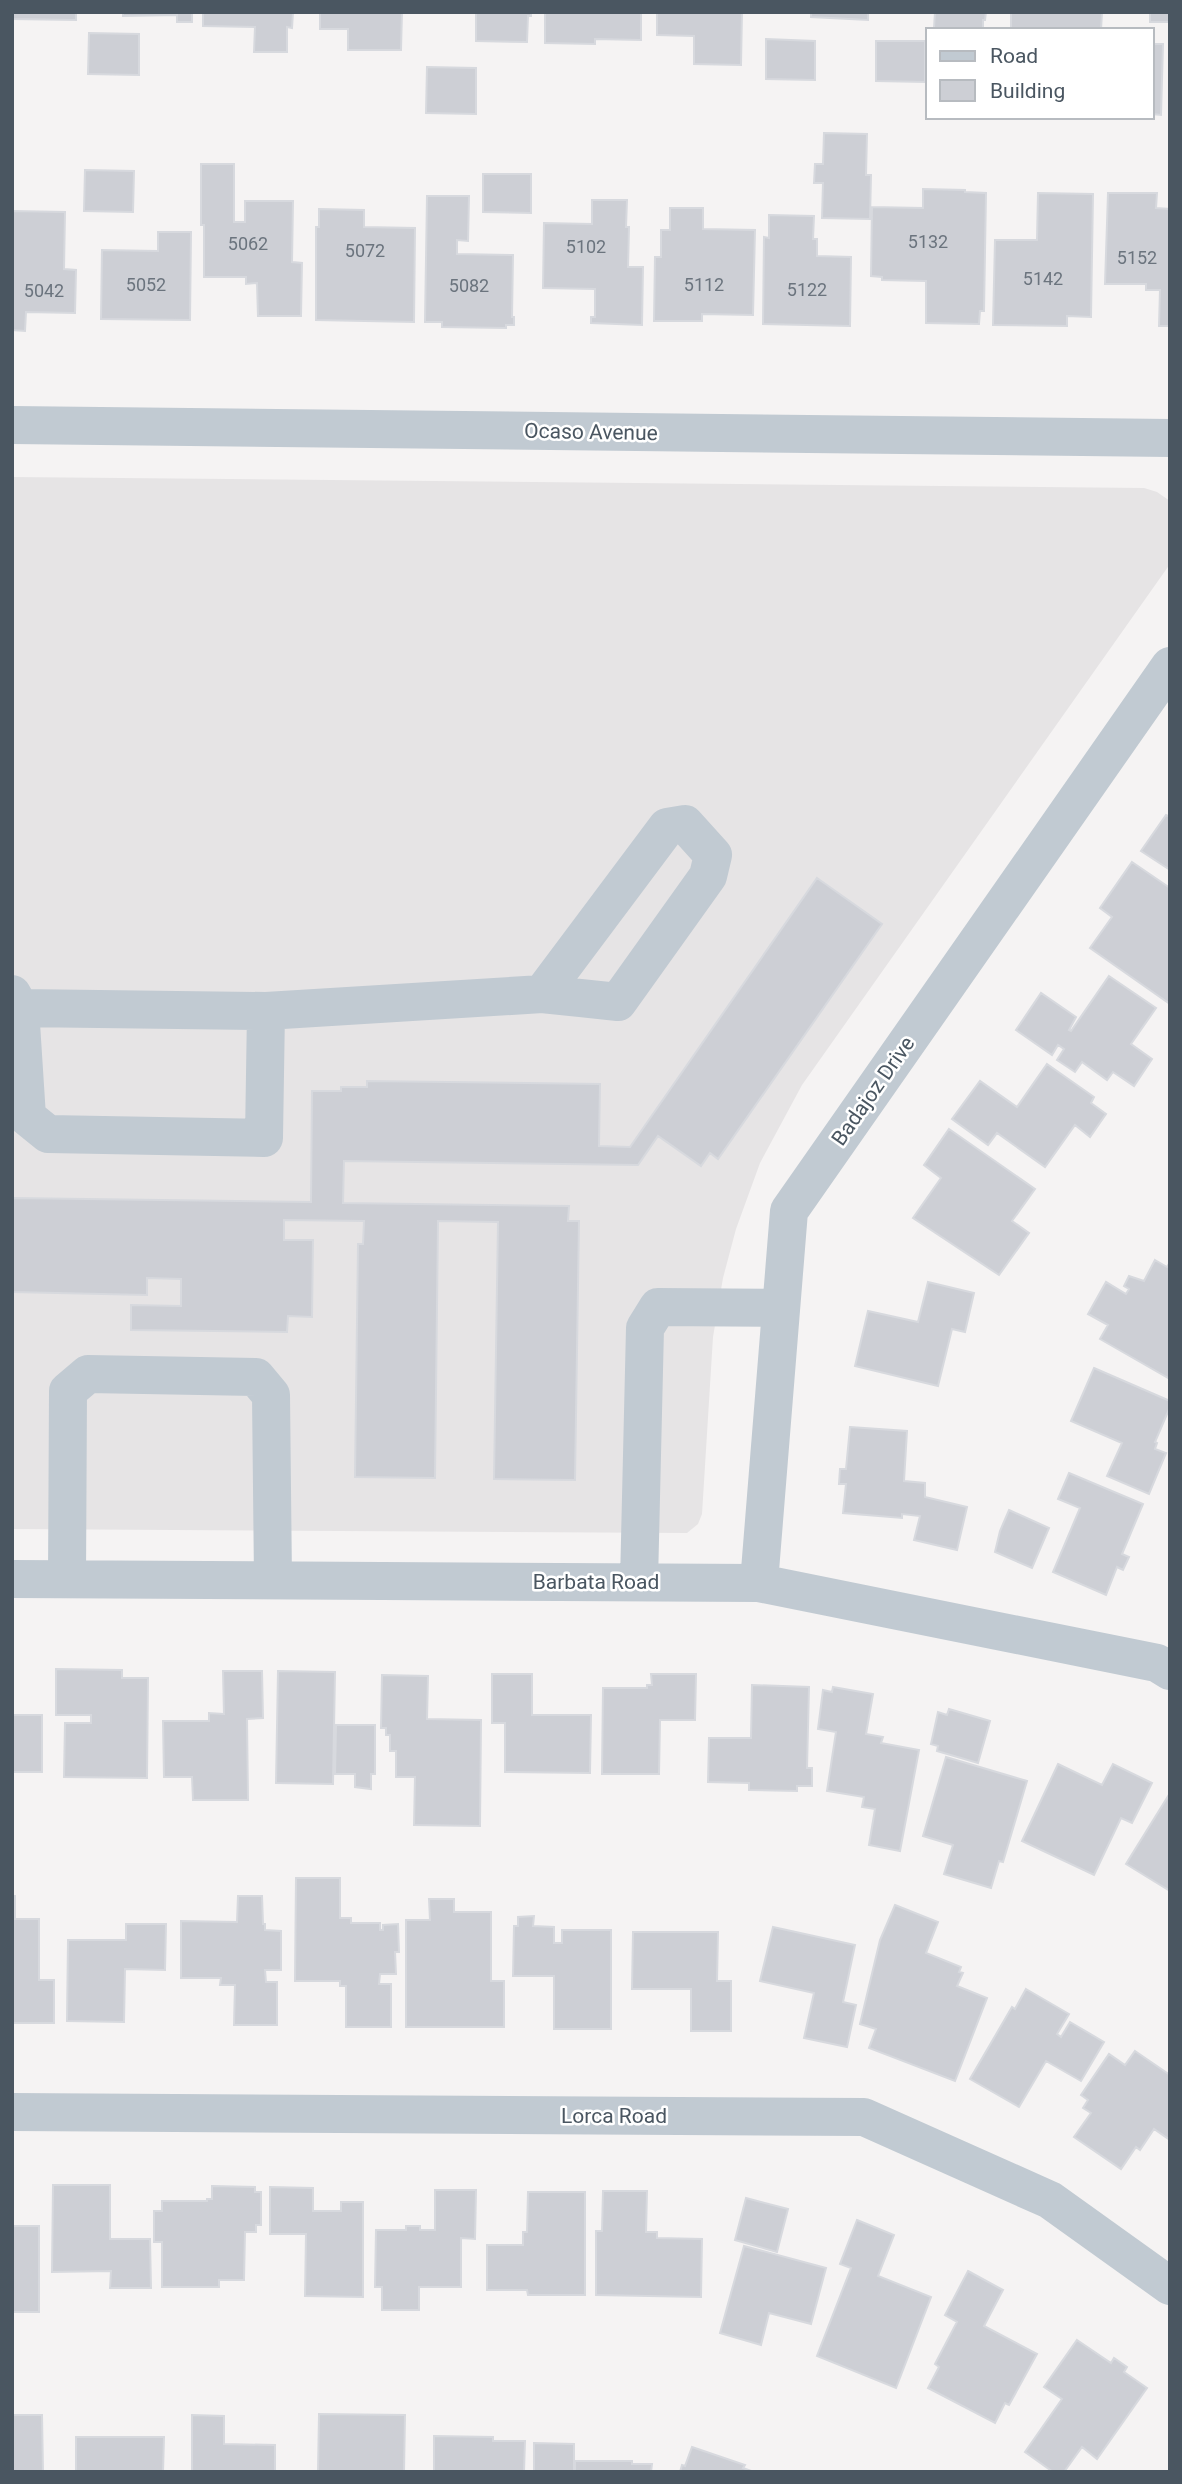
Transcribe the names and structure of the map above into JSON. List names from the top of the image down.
{
  "streets": {
    "street": [
      "Ocaso Avenue",
      "Badajoz Drive",
      "Barbata Road",
      "Lorca Road"
    ]
  },
  "crossings": [
    ["Badajoz Drive", "Barbata Road"]
  ],
  "house_numbers": [
    "5132",
    "5062",
    "5102",
    "5072",
    "5152",
    "5142",
    "5052",
    "5112",
    "5082",
    "5122",
    "5042"
  ],
  "legend": ["Road", "Building"]
}
